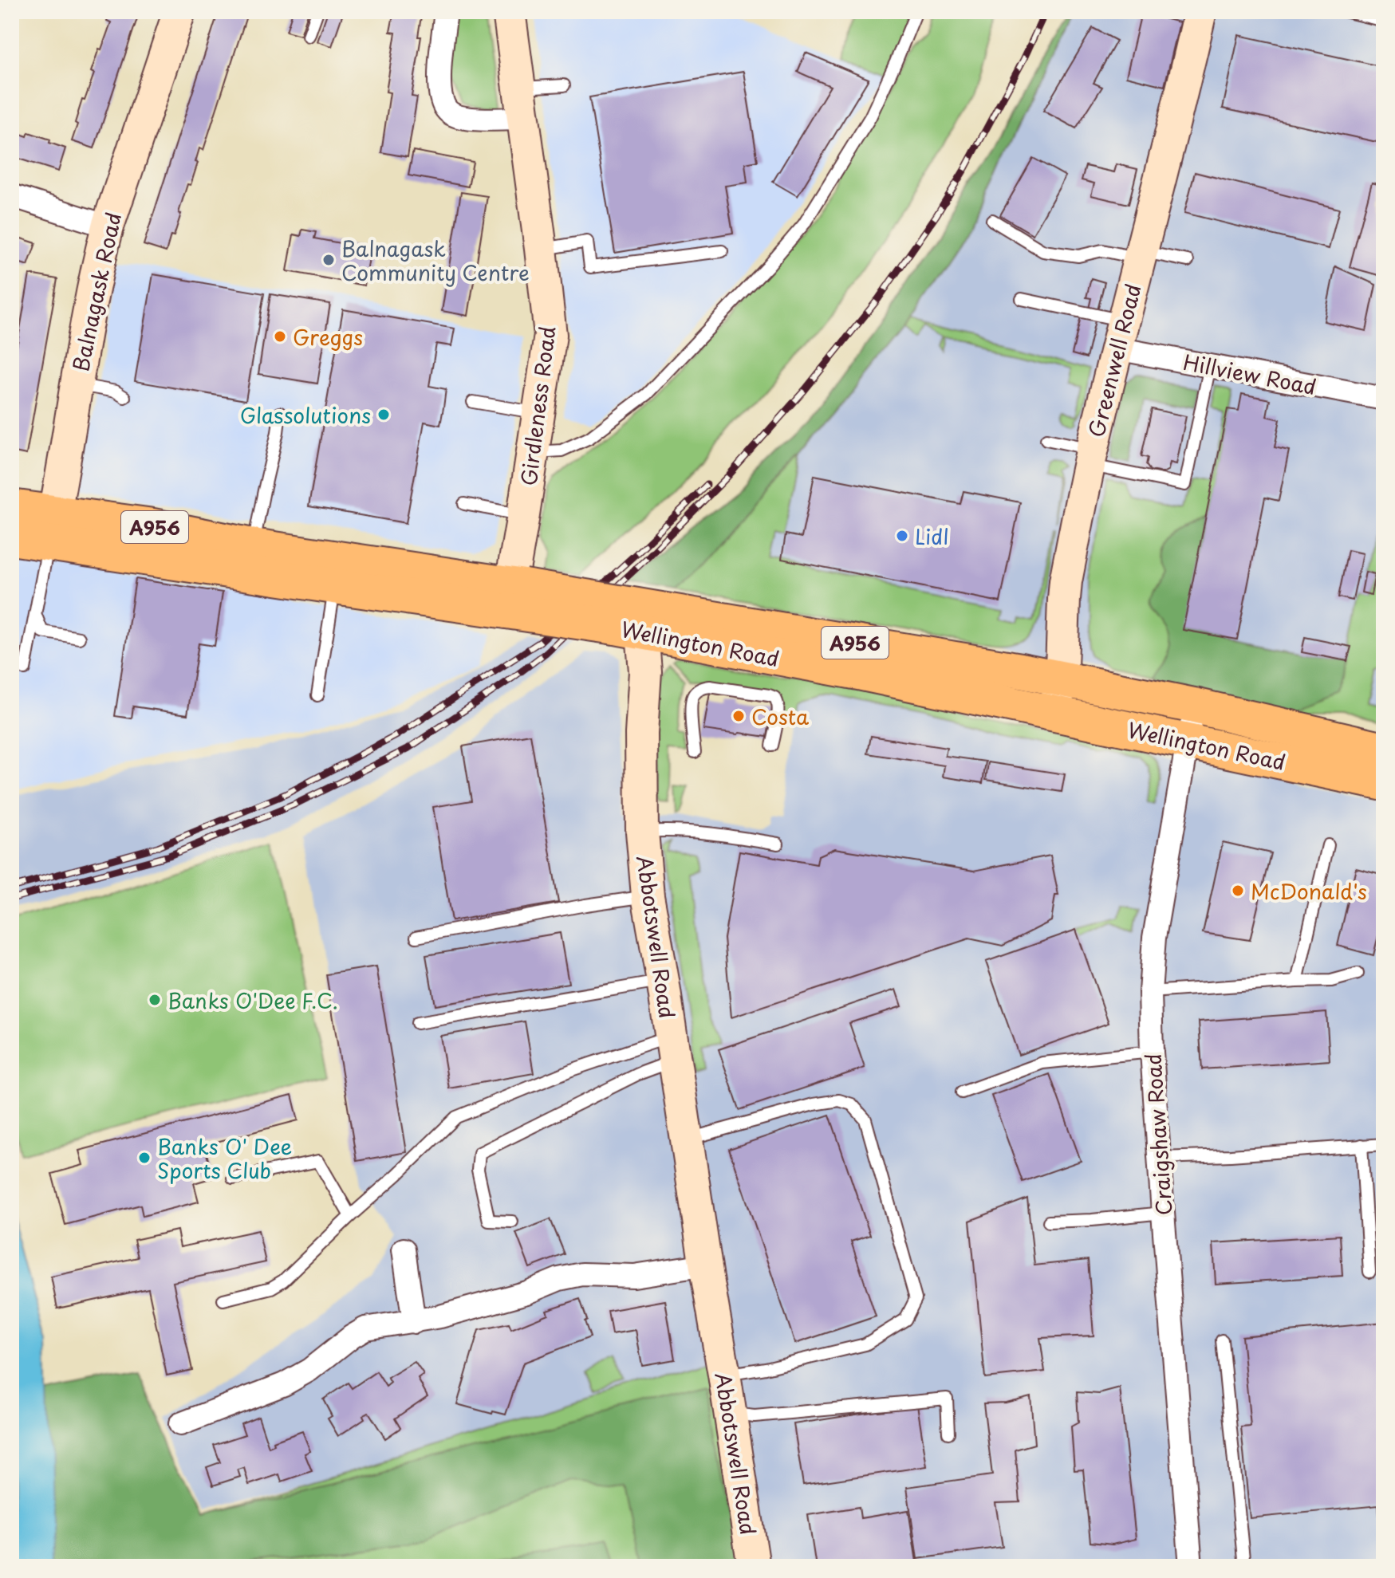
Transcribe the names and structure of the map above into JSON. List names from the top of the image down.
{
  "streets": {
    "main road": ["A956", "Wellington Road"],
    "street": [
      "Balnagask Road",
      "Greenwell Road",
      "Hillview Road",
      "Girdleness Road",
      "Abbotswell Road",
      "Craigshaw Road"
    ]
  },
  "crossings": [
    ["Balnagask Road", "Wellington Road"],
    ["Greenwell Road", "Hillview Road"],
    ["Greenwell Road", "Wellington Road"],
    ["Girdleness Road", "Wellington Road"],
    ["Wellington Road", "Abbotswell Road"],
    ["Wellington Road", "Craigshaw Road"]
  ],
  "places": [
    "Balnagask Community Centre",
    "Greggs",
    "Glassolutions",
    "Lidl",
    "Costa",
    "McDonald's",
    "Banks O'Dee F.C.",
    "Banks O' Dee Sports Club"
  ]
}
